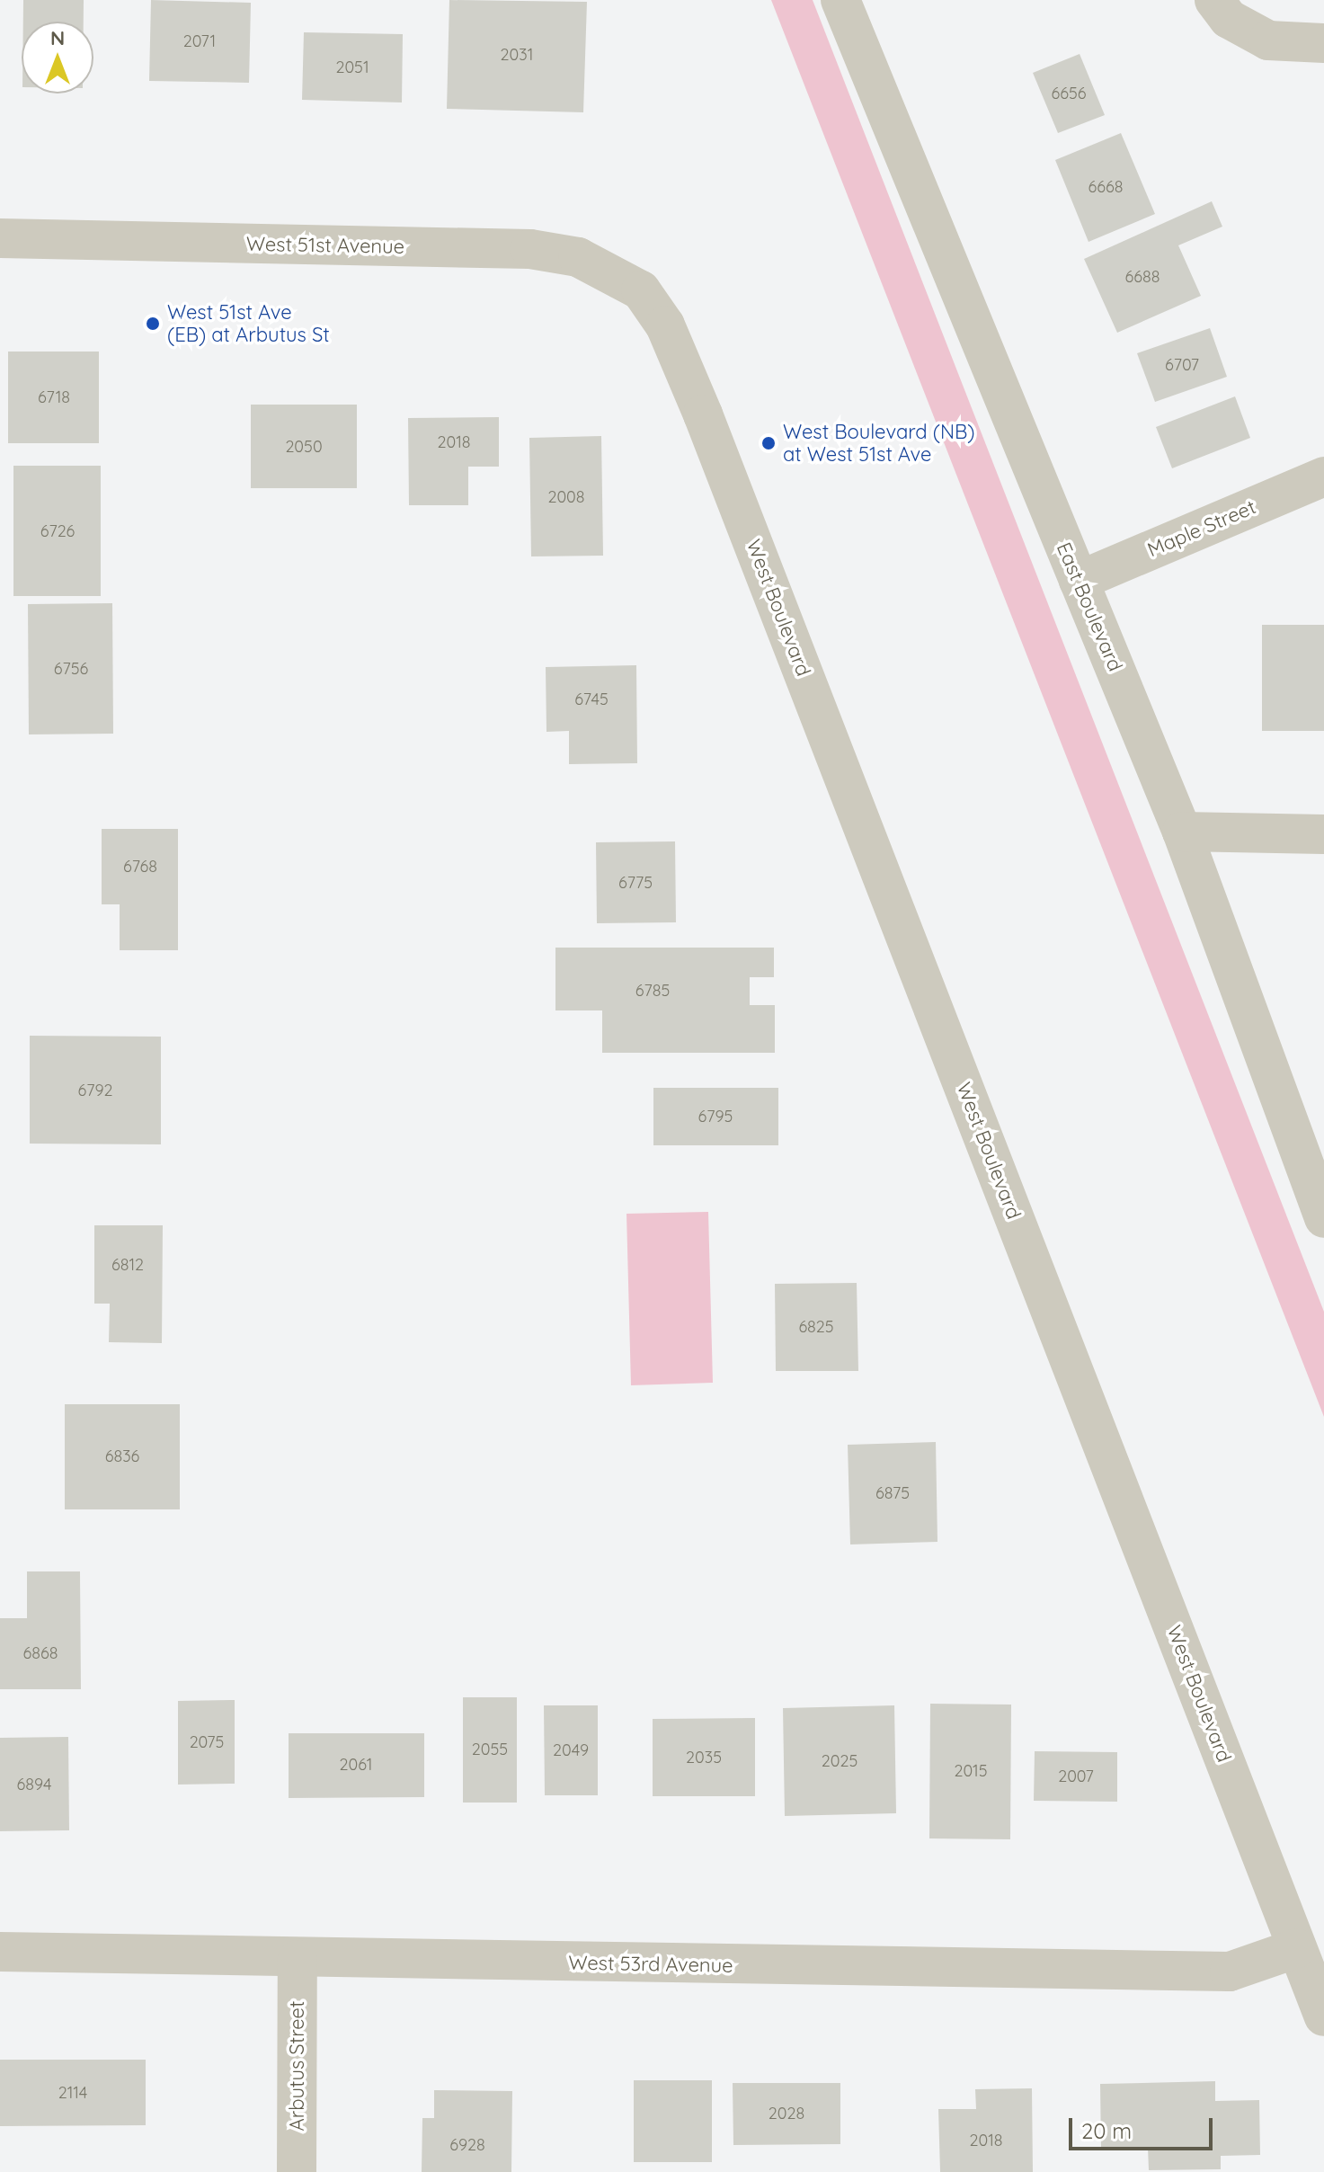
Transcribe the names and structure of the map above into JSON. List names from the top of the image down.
{
  "streets": {
    "street": [
      "West 51st Avenue",
      "Maple Street",
      "East Boulevard",
      "West Boulevard",
      "West 53rd Avenue",
      "Arbutus Street"
    ]
  },
  "crossings": [
    ["West 51st Avenue", "West Boulevard"],
    ["Maple Street", "East Boulevard"],
    ["West Boulevard", "West 53rd Avenue"],
    ["West 53rd Avenue", "Arbutus Street"]
  ],
  "places": ["West 51st Ave (EB) at Arbutus St", "West Boulevard (NB) at West 51st Ave"],
  "house_numbers": [
    "2071",
    "2031",
    "2051",
    "6656",
    "6668",
    "6688",
    "6707",
    "6718",
    "2018",
    "2050",
    "2008",
    "6726",
    "6756",
    "6745",
    "6768",
    "6775",
    "6785",
    "6792",
    "6795",
    "6812",
    "6825",
    "6836",
    "6875",
    "6868",
    "2075",
    "2055",
    "2049",
    "2035",
    "2025",
    "2061",
    "2015",
    "2007",
    "6894",
    "2114",
    "2028",
    "2018",
    "6928"
  ],
  "scale_bar": "20 m",
  "north": "top"
}
